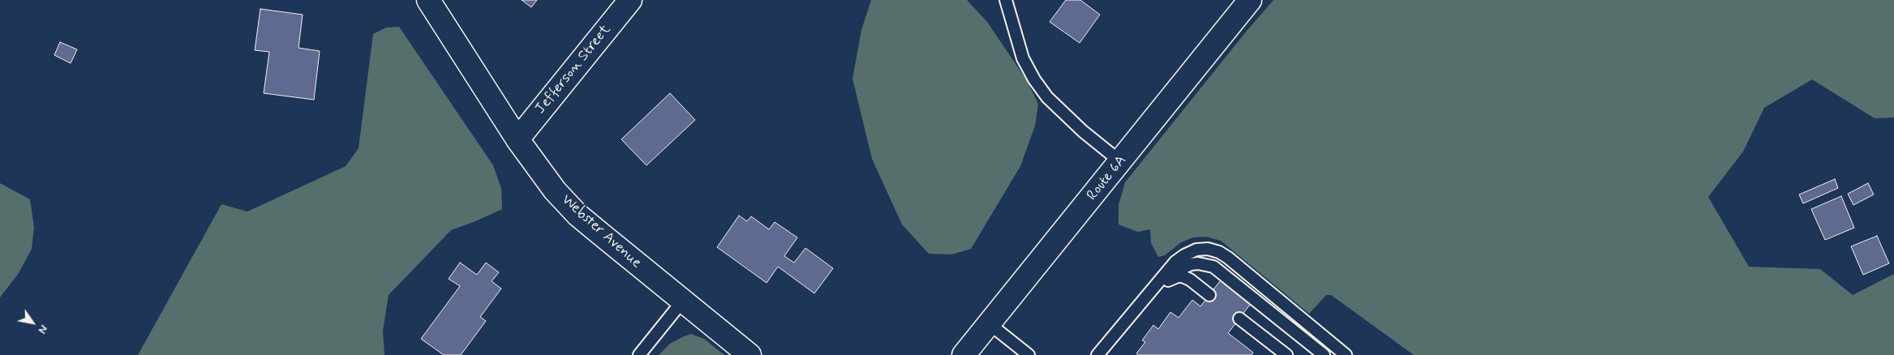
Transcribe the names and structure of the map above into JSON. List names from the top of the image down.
{
  "streets": {
    "street": ["Jefferson Street", "Route 6A", "Webster Avenue"]
  },
  "crossings": [
    ["Jefferson Street", "Webster Avenue"]
  ],
  "north": "bottom right"
}
